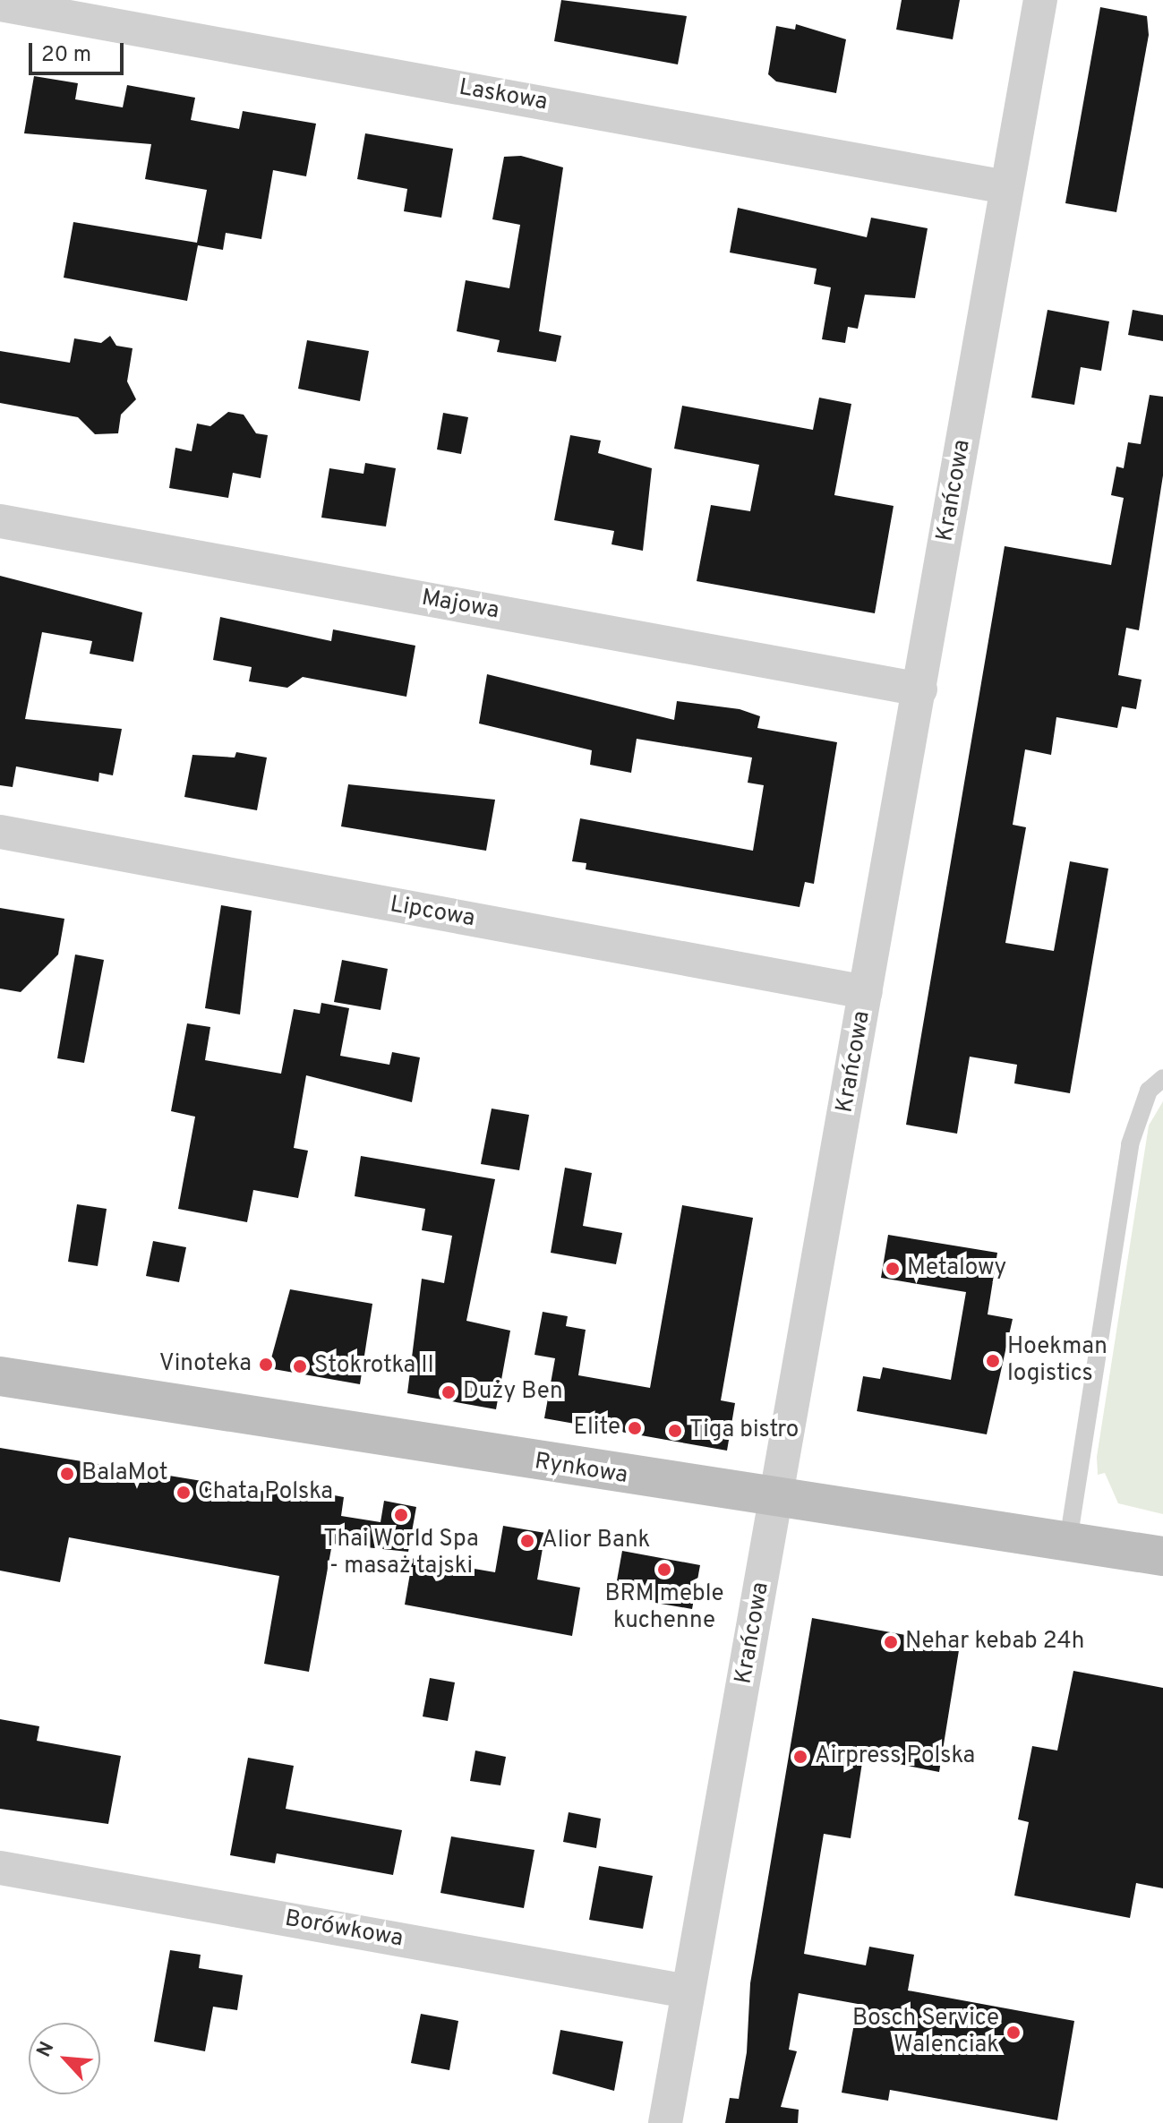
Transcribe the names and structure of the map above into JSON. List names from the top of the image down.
{
  "streets": {
    "street": [
      "Laskowa",
      "Krańcowa",
      "Majowa",
      "Lipcowa",
      "Rynkowa",
      "Borówkowa"
    ]
  },
  "crossings": [
    ["Laskowa", "Krańcowa"],
    ["Krańcowa", "Majowa"],
    ["Krańcowa", "Lipcowa"],
    ["Krańcowa", "Rynkowa"],
    ["Krańcowa", "Borówkowa"]
  ],
  "places": [
    "Metalowy",
    "Hoekman logistics",
    "Vinoteka",
    "Stokrotka II",
    "Duży Ben",
    "Elite",
    "Tiga bistro",
    "BalaMot",
    "Chata Polska",
    "Thai World Spa - masaż tajski",
    "Alior Bank",
    "BRM meble kuchenne",
    "Nehar kebab 24h",
    "Airpress Polska",
    "Bosch Service Walenciak"
  ],
  "scale_bar": "20 m",
  "north": "top left"
}
